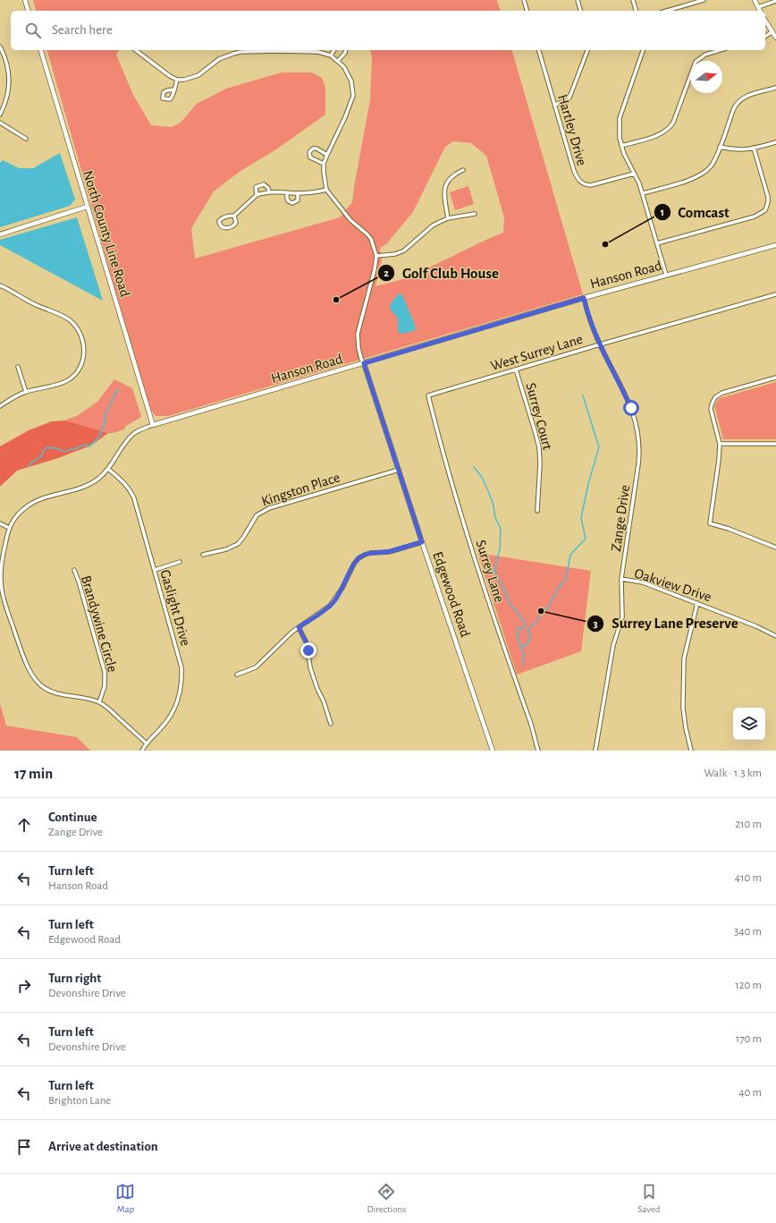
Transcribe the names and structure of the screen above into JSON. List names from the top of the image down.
{
  "streets": {
    "street": [
      "Hartley Drive",
      "North County Line Road",
      "Hanson Road",
      "West Surrey Lane",
      "Surrey Court",
      "Kingston Place",
      "Zange Drive",
      "Surrey Lane",
      "Oakview Drive",
      "Edgewood Road",
      "Gaslight Drive",
      "Brandywine Circle"
    ]
  },
  "crossings": [
    ["North County Line Road", "Hanson Road"],
    ["Hanson Road", "Zange Drive"],
    ["Hanson Road", "Edgewood Road"],
    ["West Surrey Lane", "Surrey Court"],
    ["West Surrey Lane", "Zange Drive"],
    ["West Surrey Lane", "Surrey Lane"],
    ["Kingston Place", "Edgewood Road"],
    ["Zange Drive", "Oakview Drive"]
  ],
  "places": ["Comcast", "Golf Club House", "Surrey Lane Preserve"],
  "north": "right",
  "page": {
    "search": "Search here",
    "heading": ["17 min", "Walk · 1.3 km"],
    "list": [
      ["Continue", "Zange Drive", "210 m"],
      ["Turn left", "Hanson Road", "410 m"],
      ["Turn left", "Edgewood Road", "340 m"],
      ["Turn right", "Devonshire Drive", "120 m"],
      ["Turn left", "Devonshire Drive", "170 m"],
      ["Turn left", "Brighton Lane", "40 m"],
      "Arrive at destination"
    ],
    "nav": ["Map", "Directions", "Saved"]
  }
}
